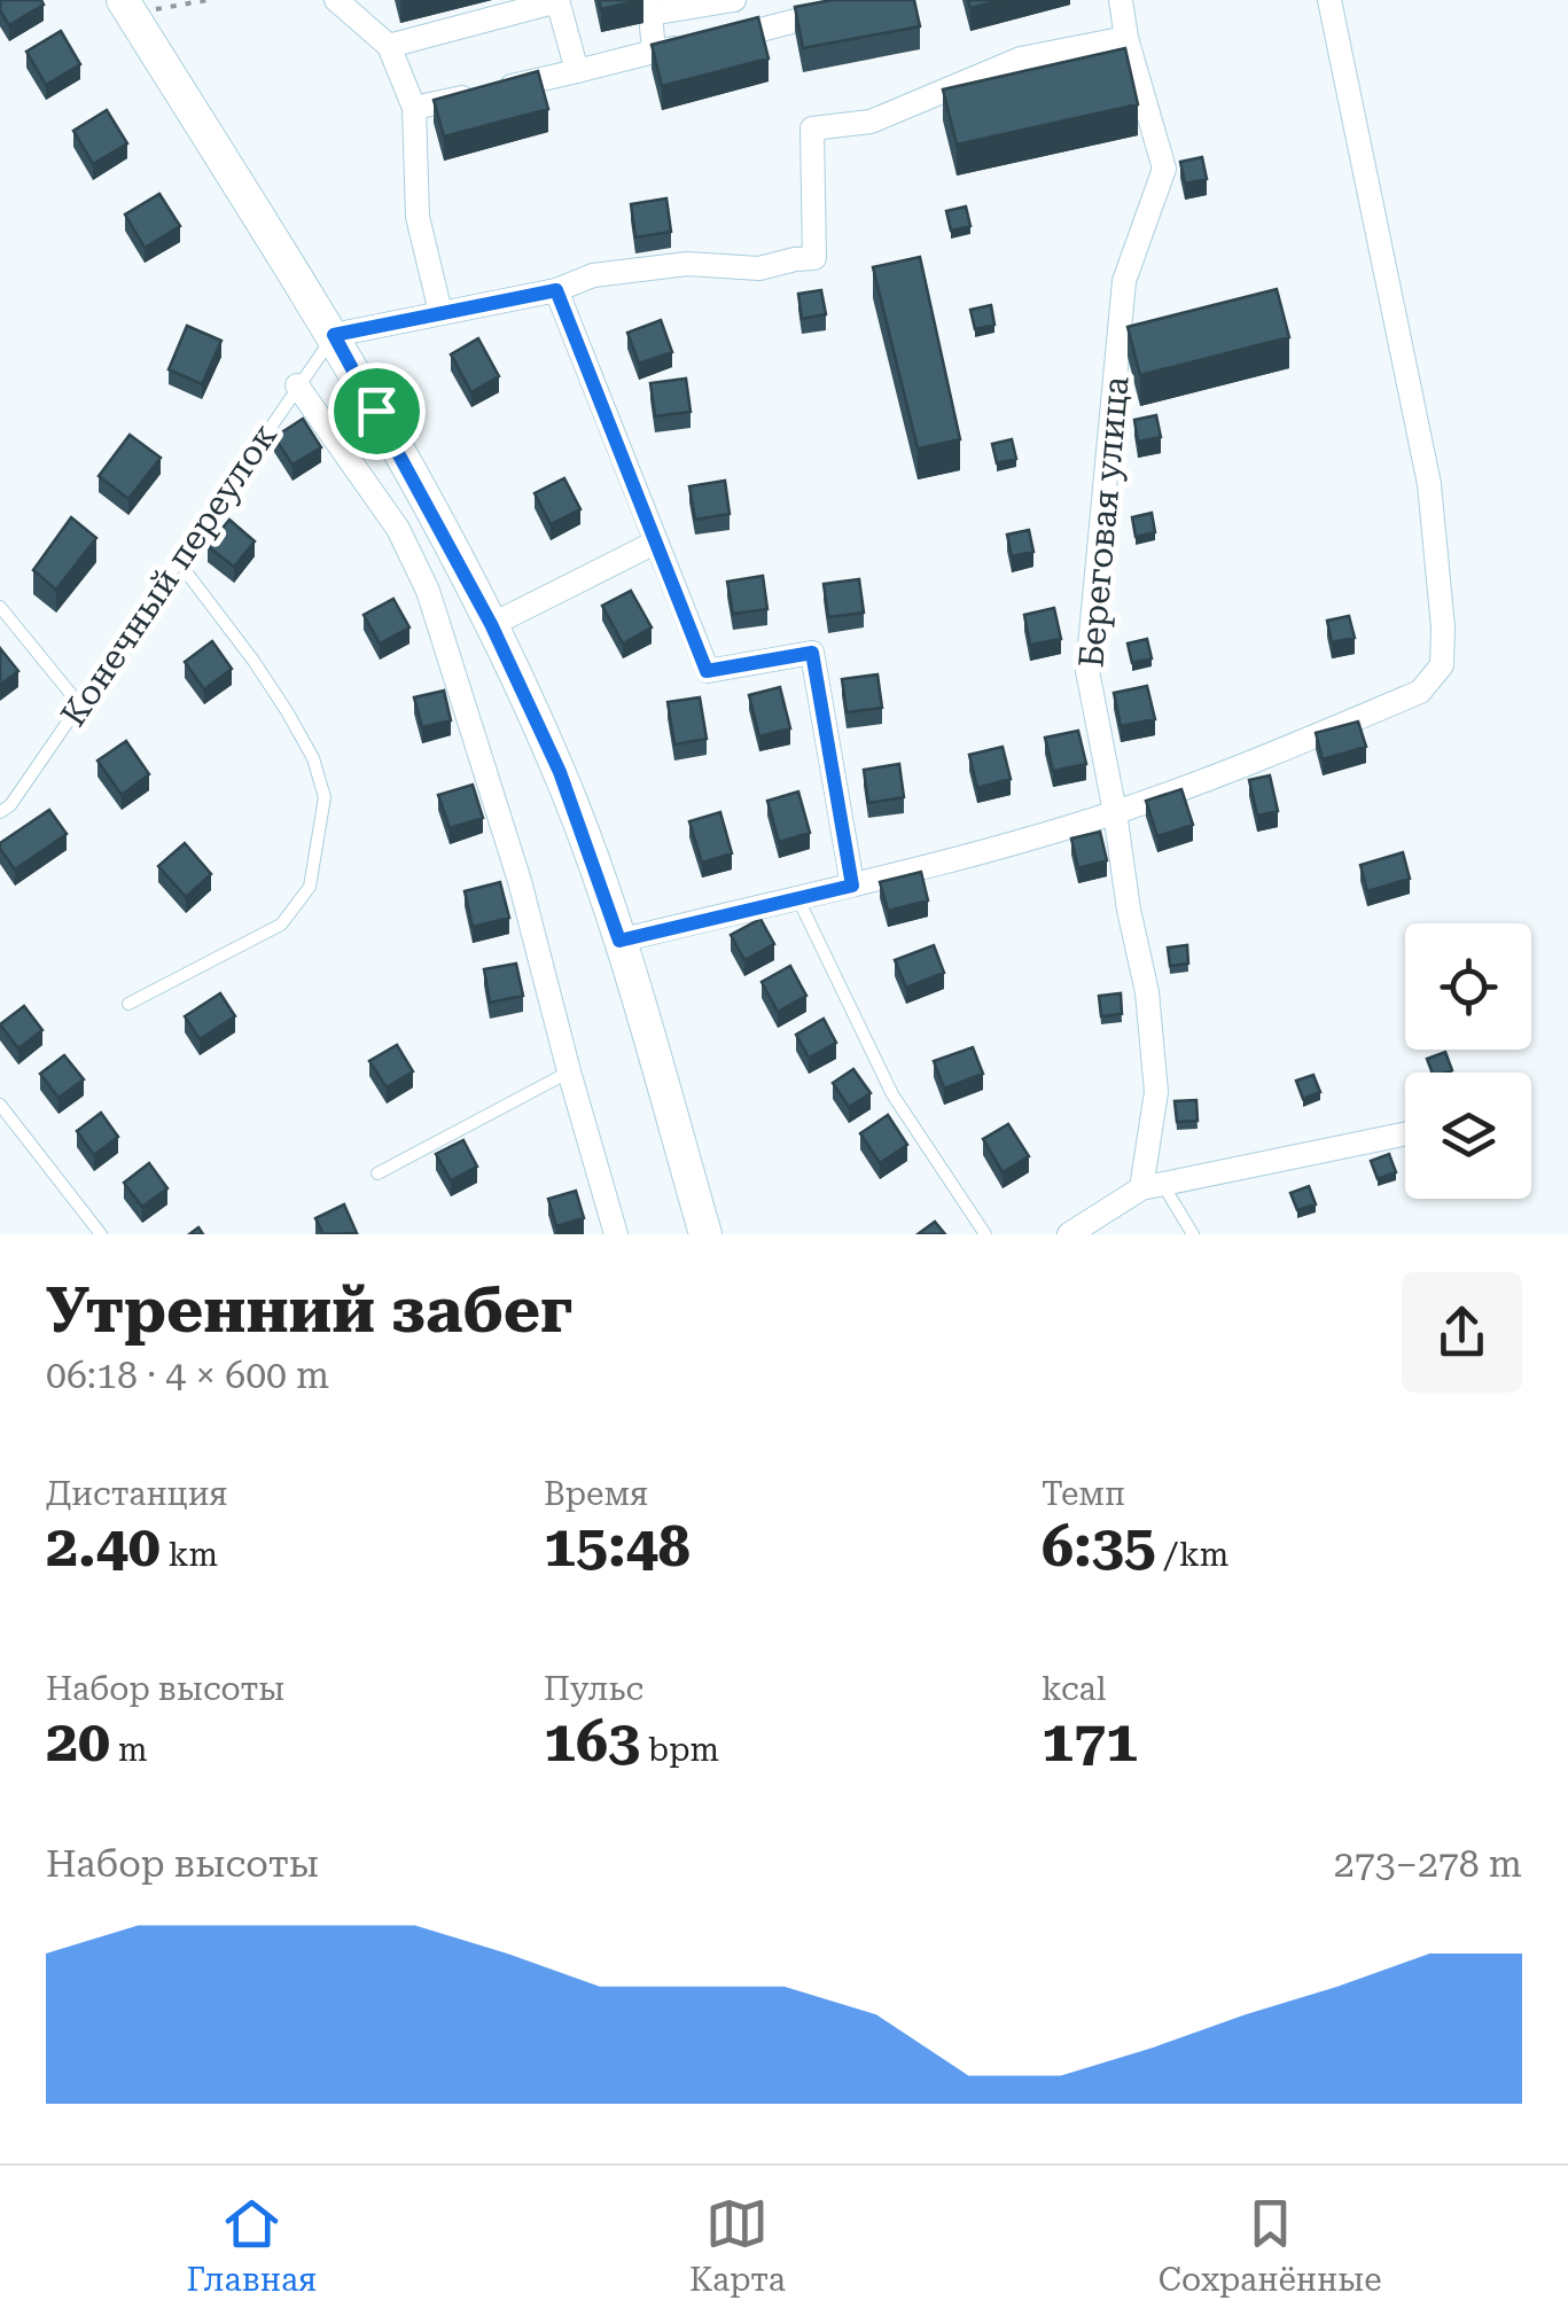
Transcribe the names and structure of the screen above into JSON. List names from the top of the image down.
{
  "streets": {
    "street": ["Береговая улица"],
    "lane": ["Конечный переулок"]
  },
  "page": {
    "heading": ["Утренний забег", "06:18 · 4 × 600 m"],
    "stats": [
      ["Дистанция", "2.40 km"],
      ["Время", "15:48"],
      ["Темп", "6:35 /km"],
      ["Набор высоты", "20 m"],
      ["Пульс", "163 bpm"],
      ["kcal", "171"]
    ],
    "chart": ["Набор высоты", "273–278 m"],
    "tabs": ["Главная", "Карта", "Сохранённые"]
  }
}
